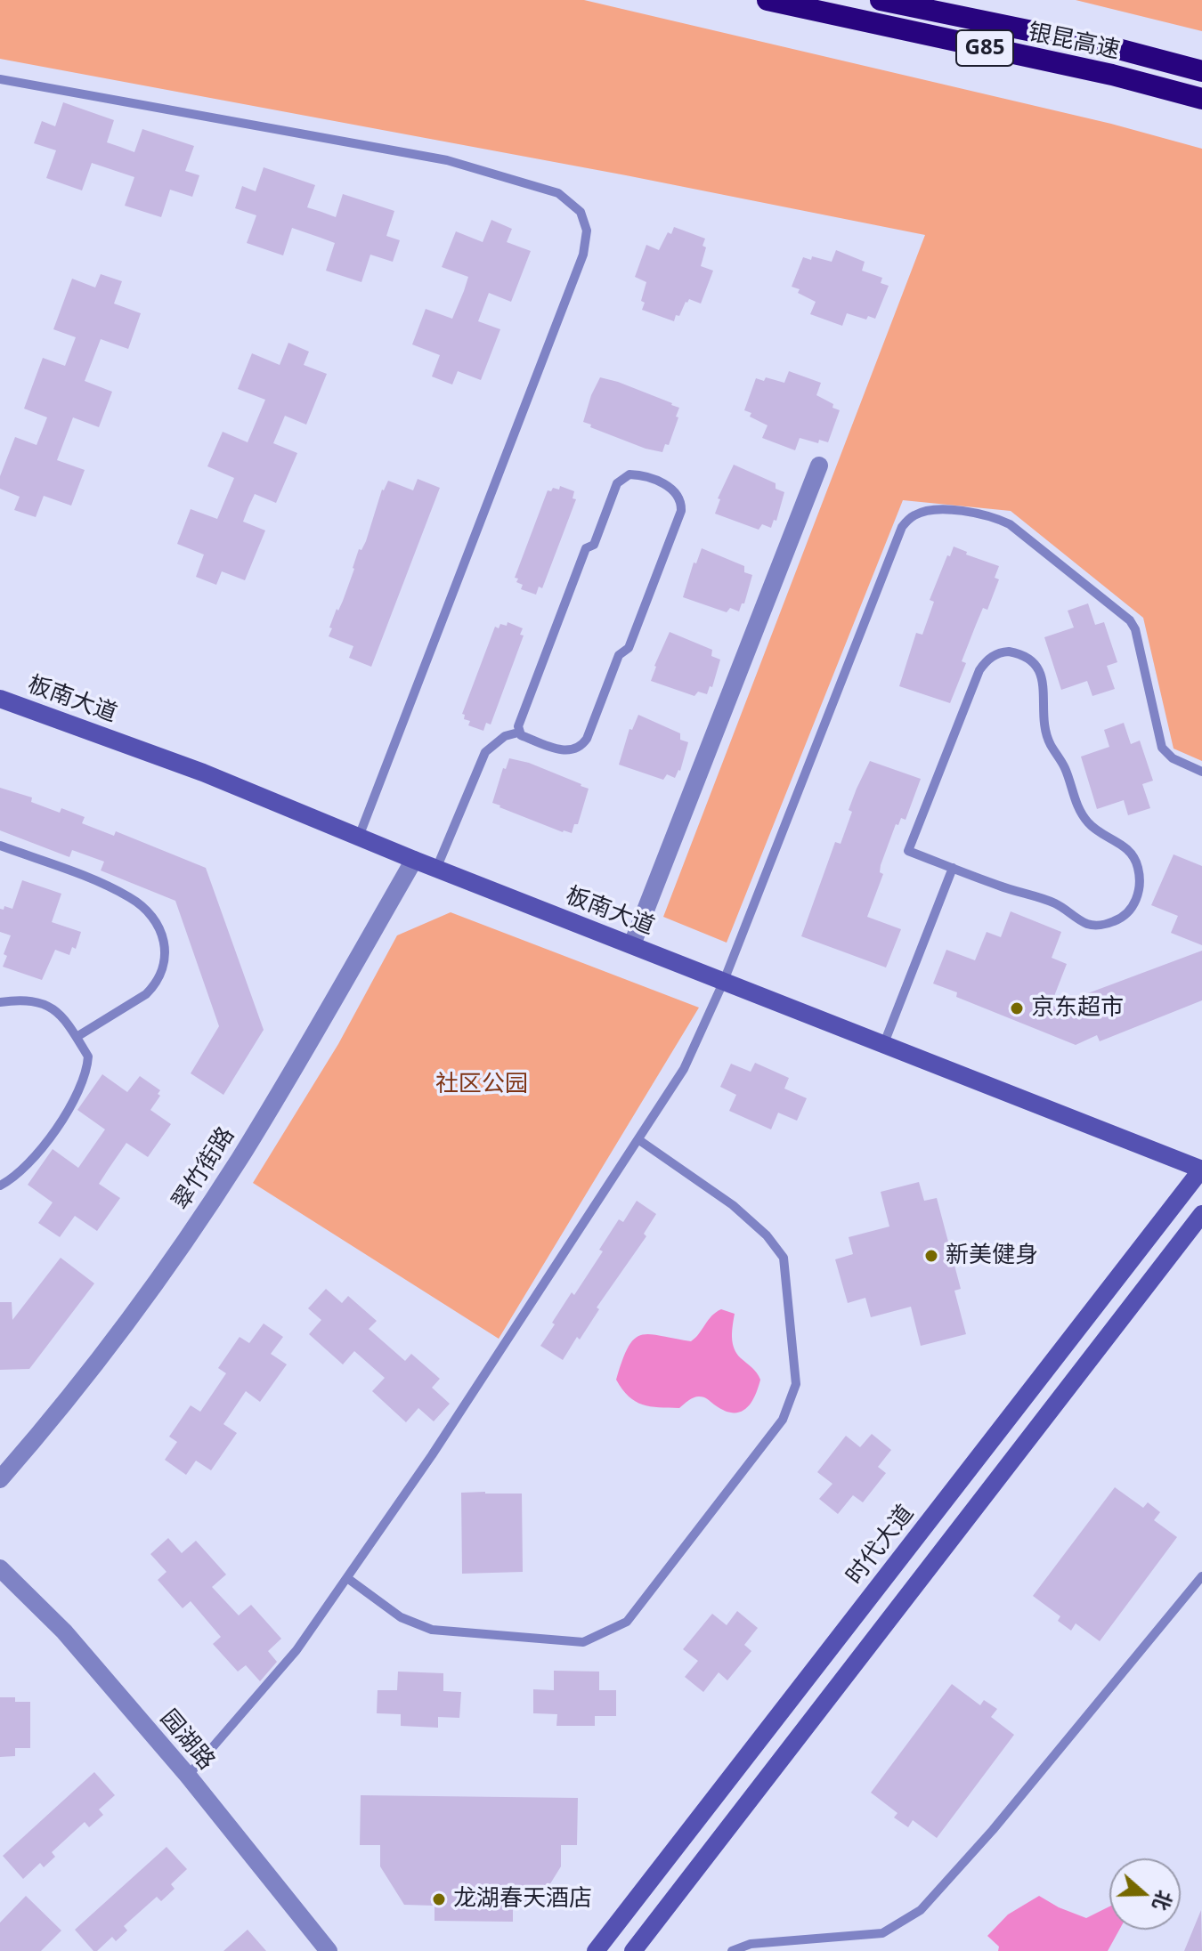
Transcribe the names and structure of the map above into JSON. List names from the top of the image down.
{
  "streets": {
    "highway": ["银昆高速", "G85"],
    "main road": ["板南大道", "时代大道"],
    "street": ["翠竹街路", "园湖路"]
  },
  "crossings": [
    ["板南大道", "翠竹街路"],
    ["板南大道", "时代大道"]
  ],
  "parks": ["社区公园"],
  "places": ["京东超市", "新美健身", "龙湖春天酒店"],
  "north": "right"
}
